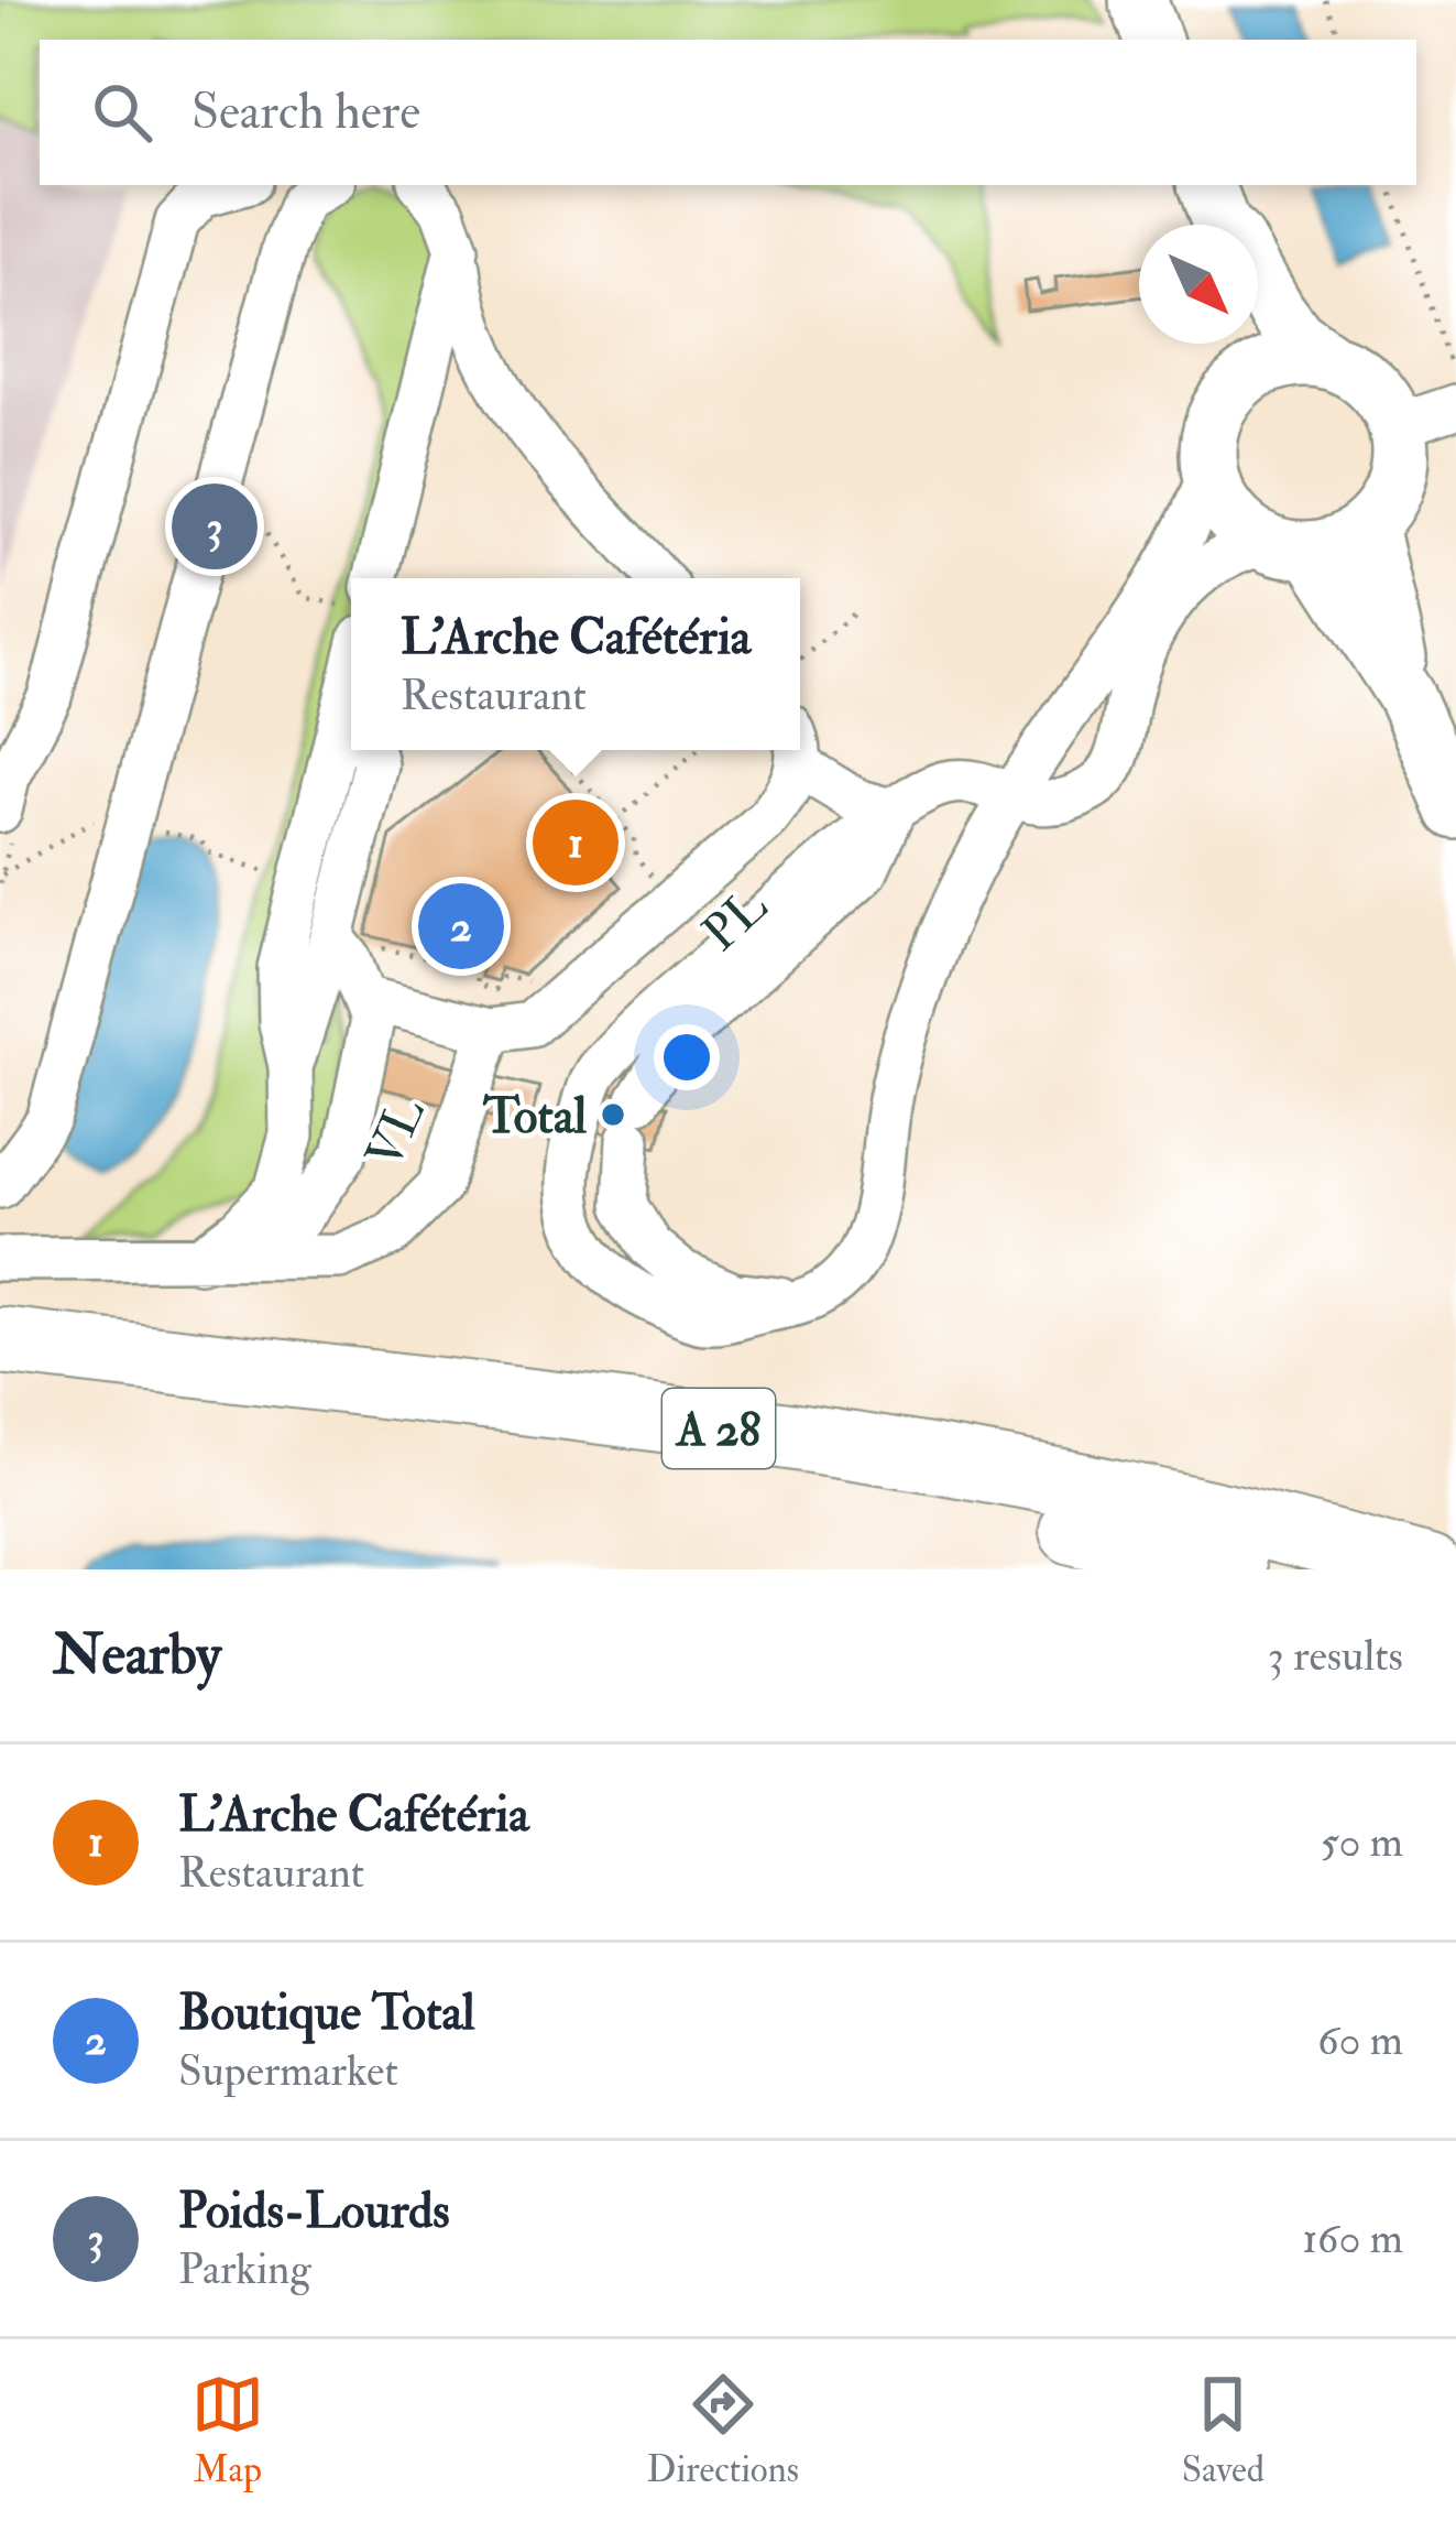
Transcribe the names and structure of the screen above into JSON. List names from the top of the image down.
{
  "streets": {
    "highway": ["A 28"],
    "street": ["PL", "VL"]
  },
  "places": ["Total"],
  "north": "bottom right",
  "page": {
    "search": "Search here",
    "pins": ["3", "1", "2"],
    "popup": ["L'Arche Cafétéria", "Restaurant"],
    "heading": ["Nearby", "3 results"],
    "list": [
      {
        "mark": "1",
        "name": "L'Arche Cafétéria",
        "note": "Restaurant",
        "value": "50 m"
      },
      {
        "mark": "2",
        "name": "Boutique Total",
        "note": "Supermarket",
        "value": "60 m"
      },
      {
        "mark": "3",
        "name": "Poids-Lourds",
        "note": "Parking",
        "value": "160 m"
      }
    ],
    "nav": ["Map", "Directions", "Saved"]
  }
}
